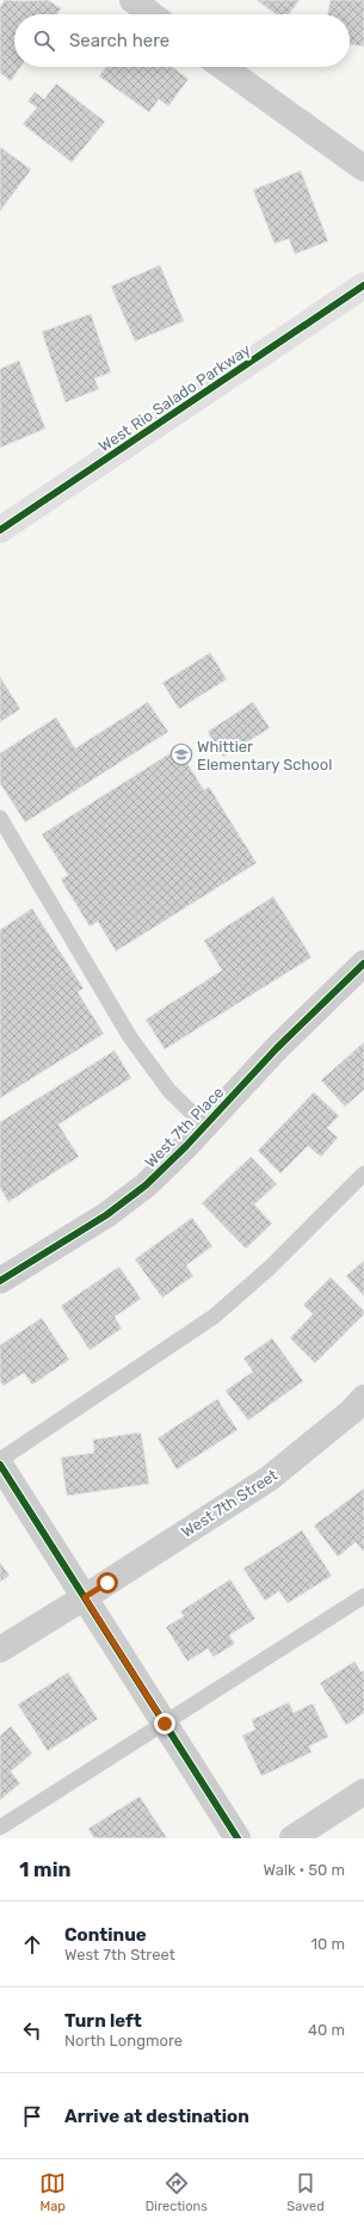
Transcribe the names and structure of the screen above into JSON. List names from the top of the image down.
{
  "streets": {
    "main road": ["West Rio Salado Parkway"],
    "street": ["West 7th Place", "West 7th Street"]
  },
  "places": {
    "school or university": ["Whittier Elementary School"]
  },
  "page": {
    "search": "Search here",
    "heading": ["1 min", "Walk · 50 m"],
    "list": [
      ["Continue", "West 7th Street", "10 m"],
      ["Turn left", "North Longmore", "40 m"],
      "Arrive at destination"
    ],
    "nav": ["Map", "Directions", "Saved"]
  }
}
